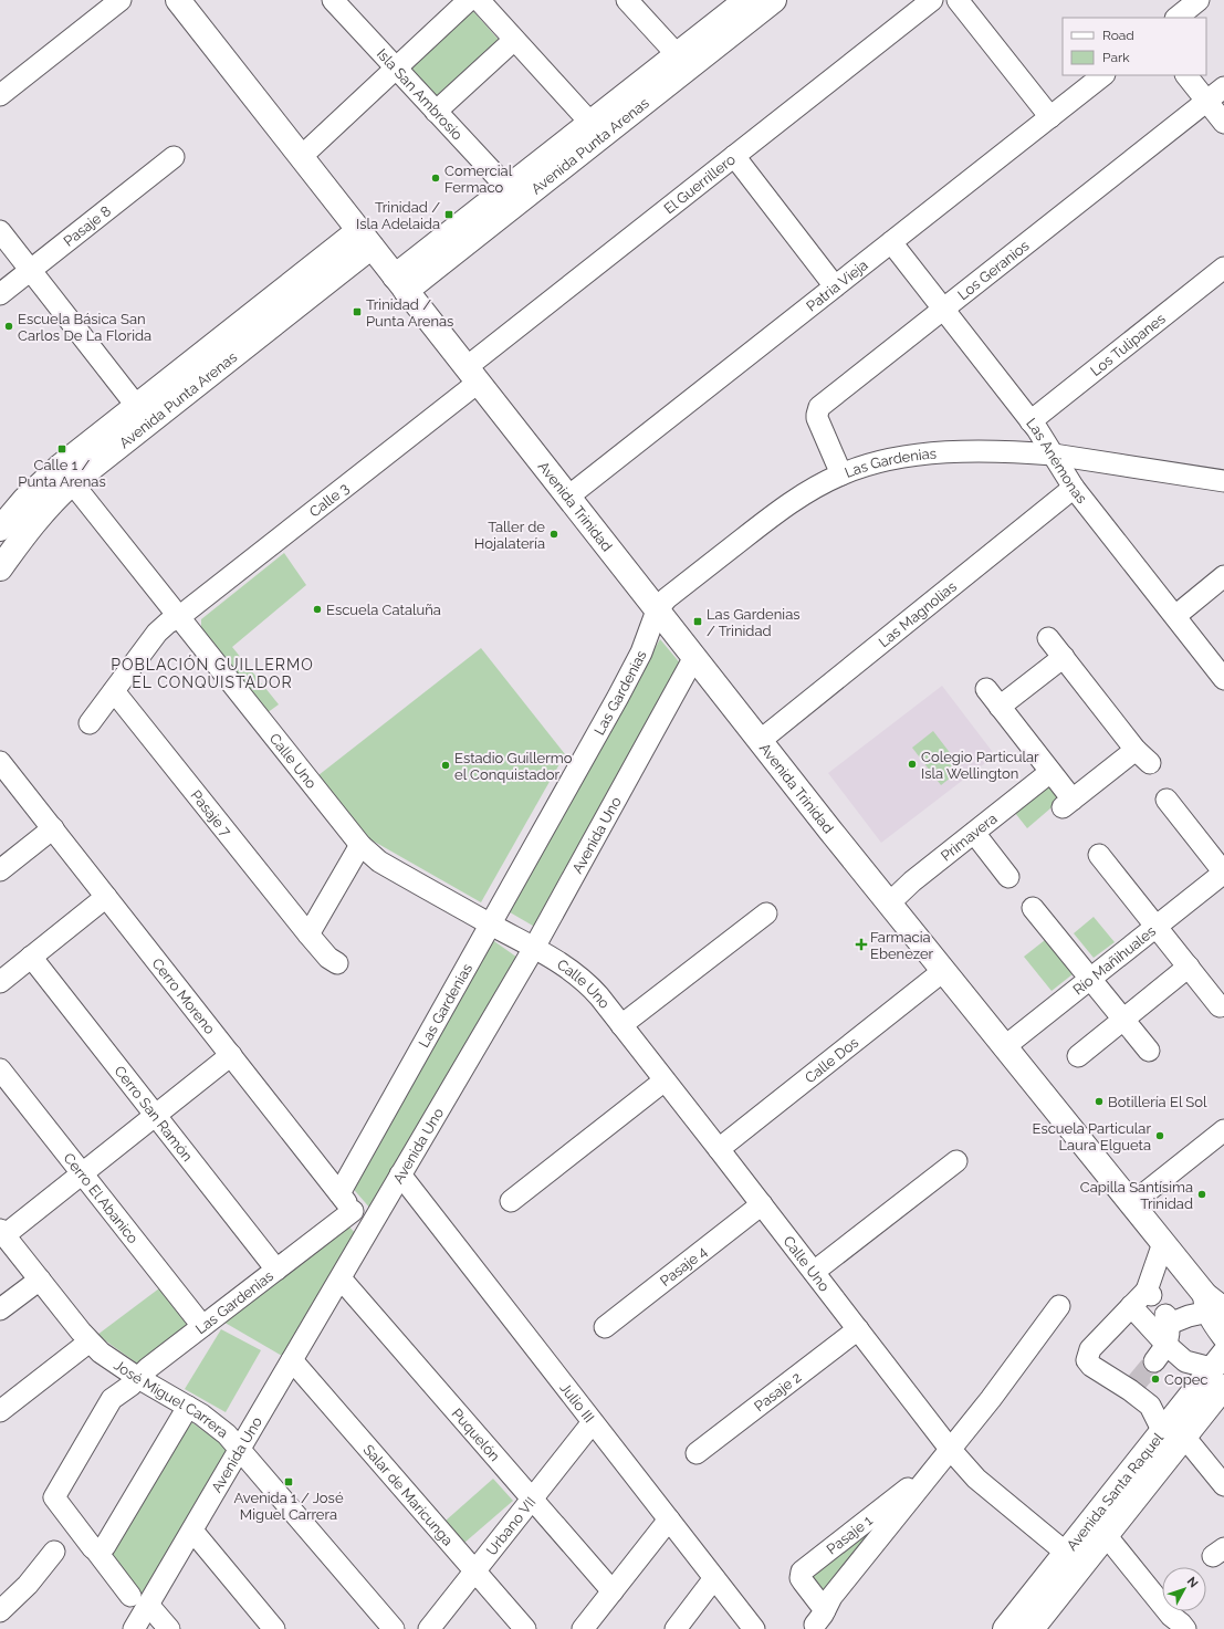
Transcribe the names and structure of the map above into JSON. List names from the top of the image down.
{
  "streets": {
    "main road": ["Avenida Punta Arenas", "Avenida Trinidad", "Avenida Santa Raquel"],
    "street": [
      "Isla San Ambrosio",
      "El Guerrillero",
      "Pasaje 8",
      "Los Geranios",
      "Patria Vieja",
      "Los Tulipanes",
      "Las Anémonas",
      "Las Gardenias",
      "Calle 3",
      "Las Magnolias",
      "Calle Uno",
      "Pasaje 7",
      "Avenida Uno",
      "Primavera",
      "Río Mañihuales",
      "Cerro Moreno",
      "Calle Dos",
      "Cerro San Ramón",
      "Cerro El Abanico",
      "Pasaje 4",
      "Pasaje 2",
      "José Miguel Carrera",
      "Julio III",
      "Puquelón",
      "Salar de Maricunga",
      "Urbano VII",
      "Pasaje 1"
    ]
  },
  "crossings": [
    ["Avenida Punta Arenas", "Avenida Trinidad"],
    ["Avenida Punta Arenas", "Calle Uno"],
    ["El Guerrillero", "Calle 3"],
    ["El Guerrillero", "Avenida Trinidad"],
    ["Los Geranios", "Las Anémonas"],
    ["Los Geranios", "Las Gardenias"],
    ["Patria Vieja", "Las Anémonas"],
    ["Patria Vieja", "Avenida Trinidad"],
    ["Los Tulipanes", "Las Anémonas"],
    ["Las Anémonas", "Las Gardenias"],
    ["Las Anémonas", "Las Magnolias"],
    ["Las Gardenias", "Avenida Trinidad"],
    ["Las Gardenias", "Calle Uno"],
    ["Las Gardenias", "Cerro Moreno"],
    ["Las Gardenias", "Cerro San Ramón"],
    ["Las Gardenias", "Cerro El Abanico"],
    ["Las Gardenias", "José Miguel Carrera"],
    ["Calle 3", "Avenida Trinidad"],
    ["Calle 3", "Calle Uno"],
    ["Calle 3", "Pasaje 7"],
    ["Avenida Trinidad", "Las Magnolias"],
    ["Avenida Trinidad", "Avenida Uno"],
    ["Avenida Trinidad", "Primavera"],
    ["Avenida Trinidad", "Río Mañihuales"],
    ["Avenida Trinidad", "Calle Dos"],
    ["Calle Uno", "Avenida Uno"],
    ["Calle Uno", "Calle Dos"],
    ["Calle Uno", "Pasaje 4"],
    ["Calle Uno", "Pasaje 2"],
    ["Calle Uno", "Avenida Santa Raquel"],
    ["Calle Uno", "Pasaje 1"],
    ["Avenida Uno", "Cerro Moreno"],
    ["Avenida Uno", "José Miguel Carrera"],
    ["Avenida Uno", "Julio III"],
    ["Avenida Uno", "Puquelón"],
    ["Avenida Uno", "Salar de Maricunga"],
    ["Julio III", "Urbano VII"],
    ["Puquelón", "Urbano VII"],
    ["Salar de Maricunga", "Urbano VII"]
  ],
  "districts": ["POBLACIÓN GUILLERMO EL CONQUISTADOR"],
  "places": {
    "other": [
      "Comercial Fermaco",
      "Escuela Básica San Carlos De La Florida",
      "Taller de Hojalatería",
      "Escuela Cataluña",
      "Colegio Particular Isla Wellington",
      "Estadio Guillermo el Conquistador",
      "Botillería El Sol",
      "Escuela Particular Laura Elgueta",
      "Capilla Santísima Trinidad",
      "Copec"
    ],
    "transit": [
      "Trinidad / Isla Adelaida",
      "Trinidad / Punta Arenas",
      "Calle 1 / Punta Arenas",
      "Las Gardenias / Trinidad",
      "Avenida 1 / José Miguel Carrera"
    ],
    "health": ["Farmacia Ebenezer"]
  },
  "legend": ["Road", "Park"],
  "north": "top right"
}
